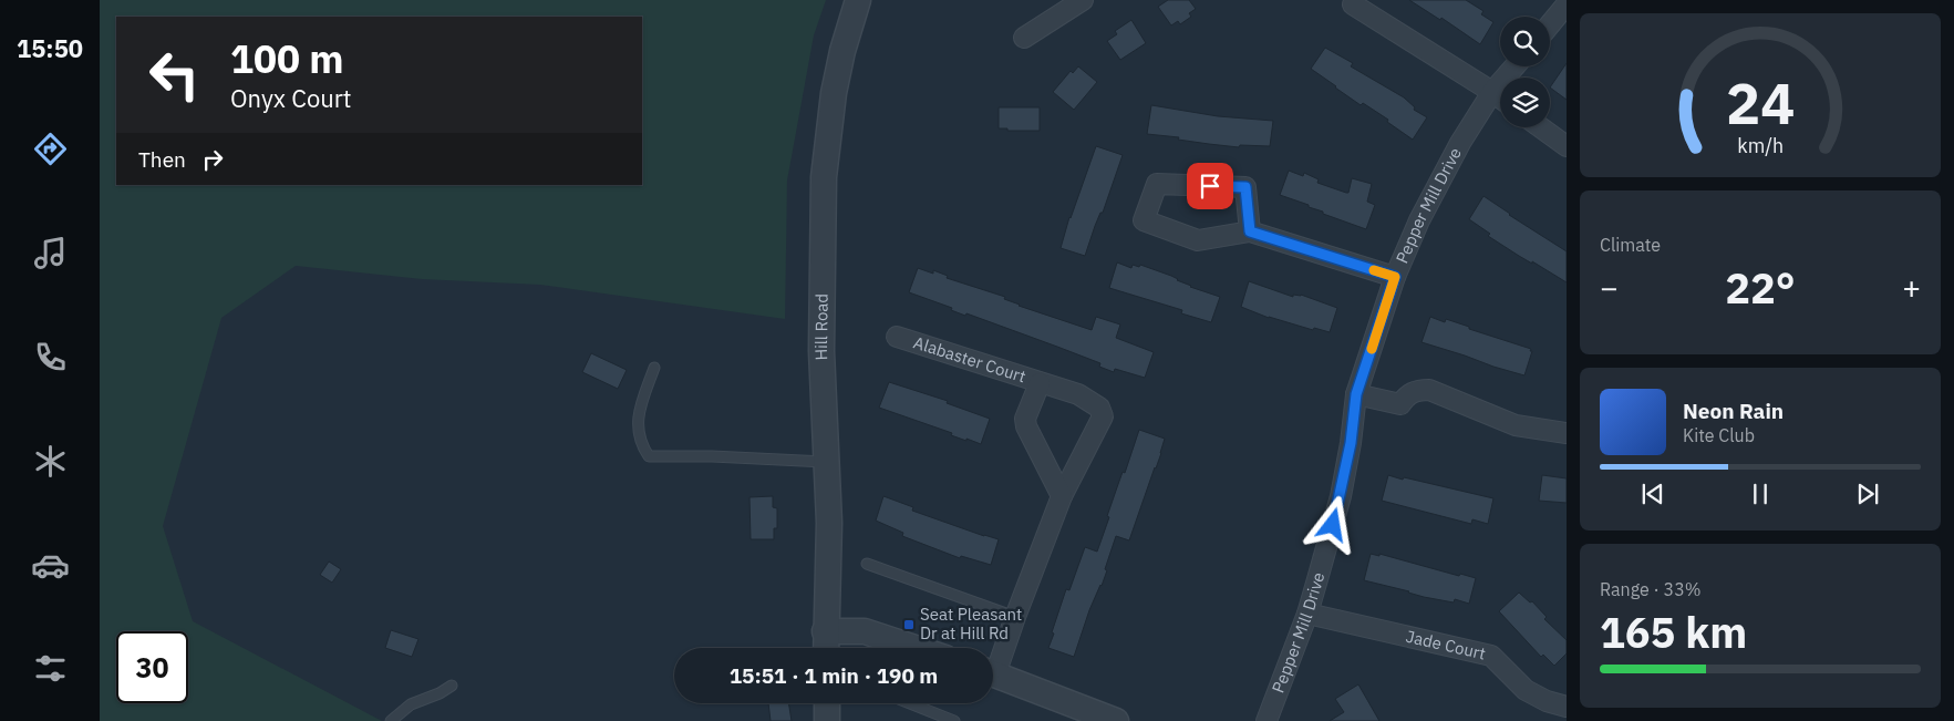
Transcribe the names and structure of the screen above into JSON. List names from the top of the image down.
{
  "streets": {
    "street": [
      "Pepper Mill Drive",
      "Hill Road",
      "Alabaster Court",
      "Jade Court"
    ]
  },
  "crossings": [
    ["Pepper Mill Drive", "Jade Court"]
  ],
  "places": {
    "transit": ["Seat Pleasant Dr at Hill Rd"]
  },
  "page": {
    "tabs": "15:50",
    "turn": ["100 m", "Onyx Court"],
    "then": "Then",
    "tile": [
      "Climate",
      ["Range · 33%", "165 km"]
    ],
    "heat": ["−", "22°", "+"],
    "song": ["Neon Rain", "Kite Club"],
    "limit": "30",
    "trip": "15:51 · 1 min · 190 m",
    "gauge": ["24", "km/h"]
  }
}
